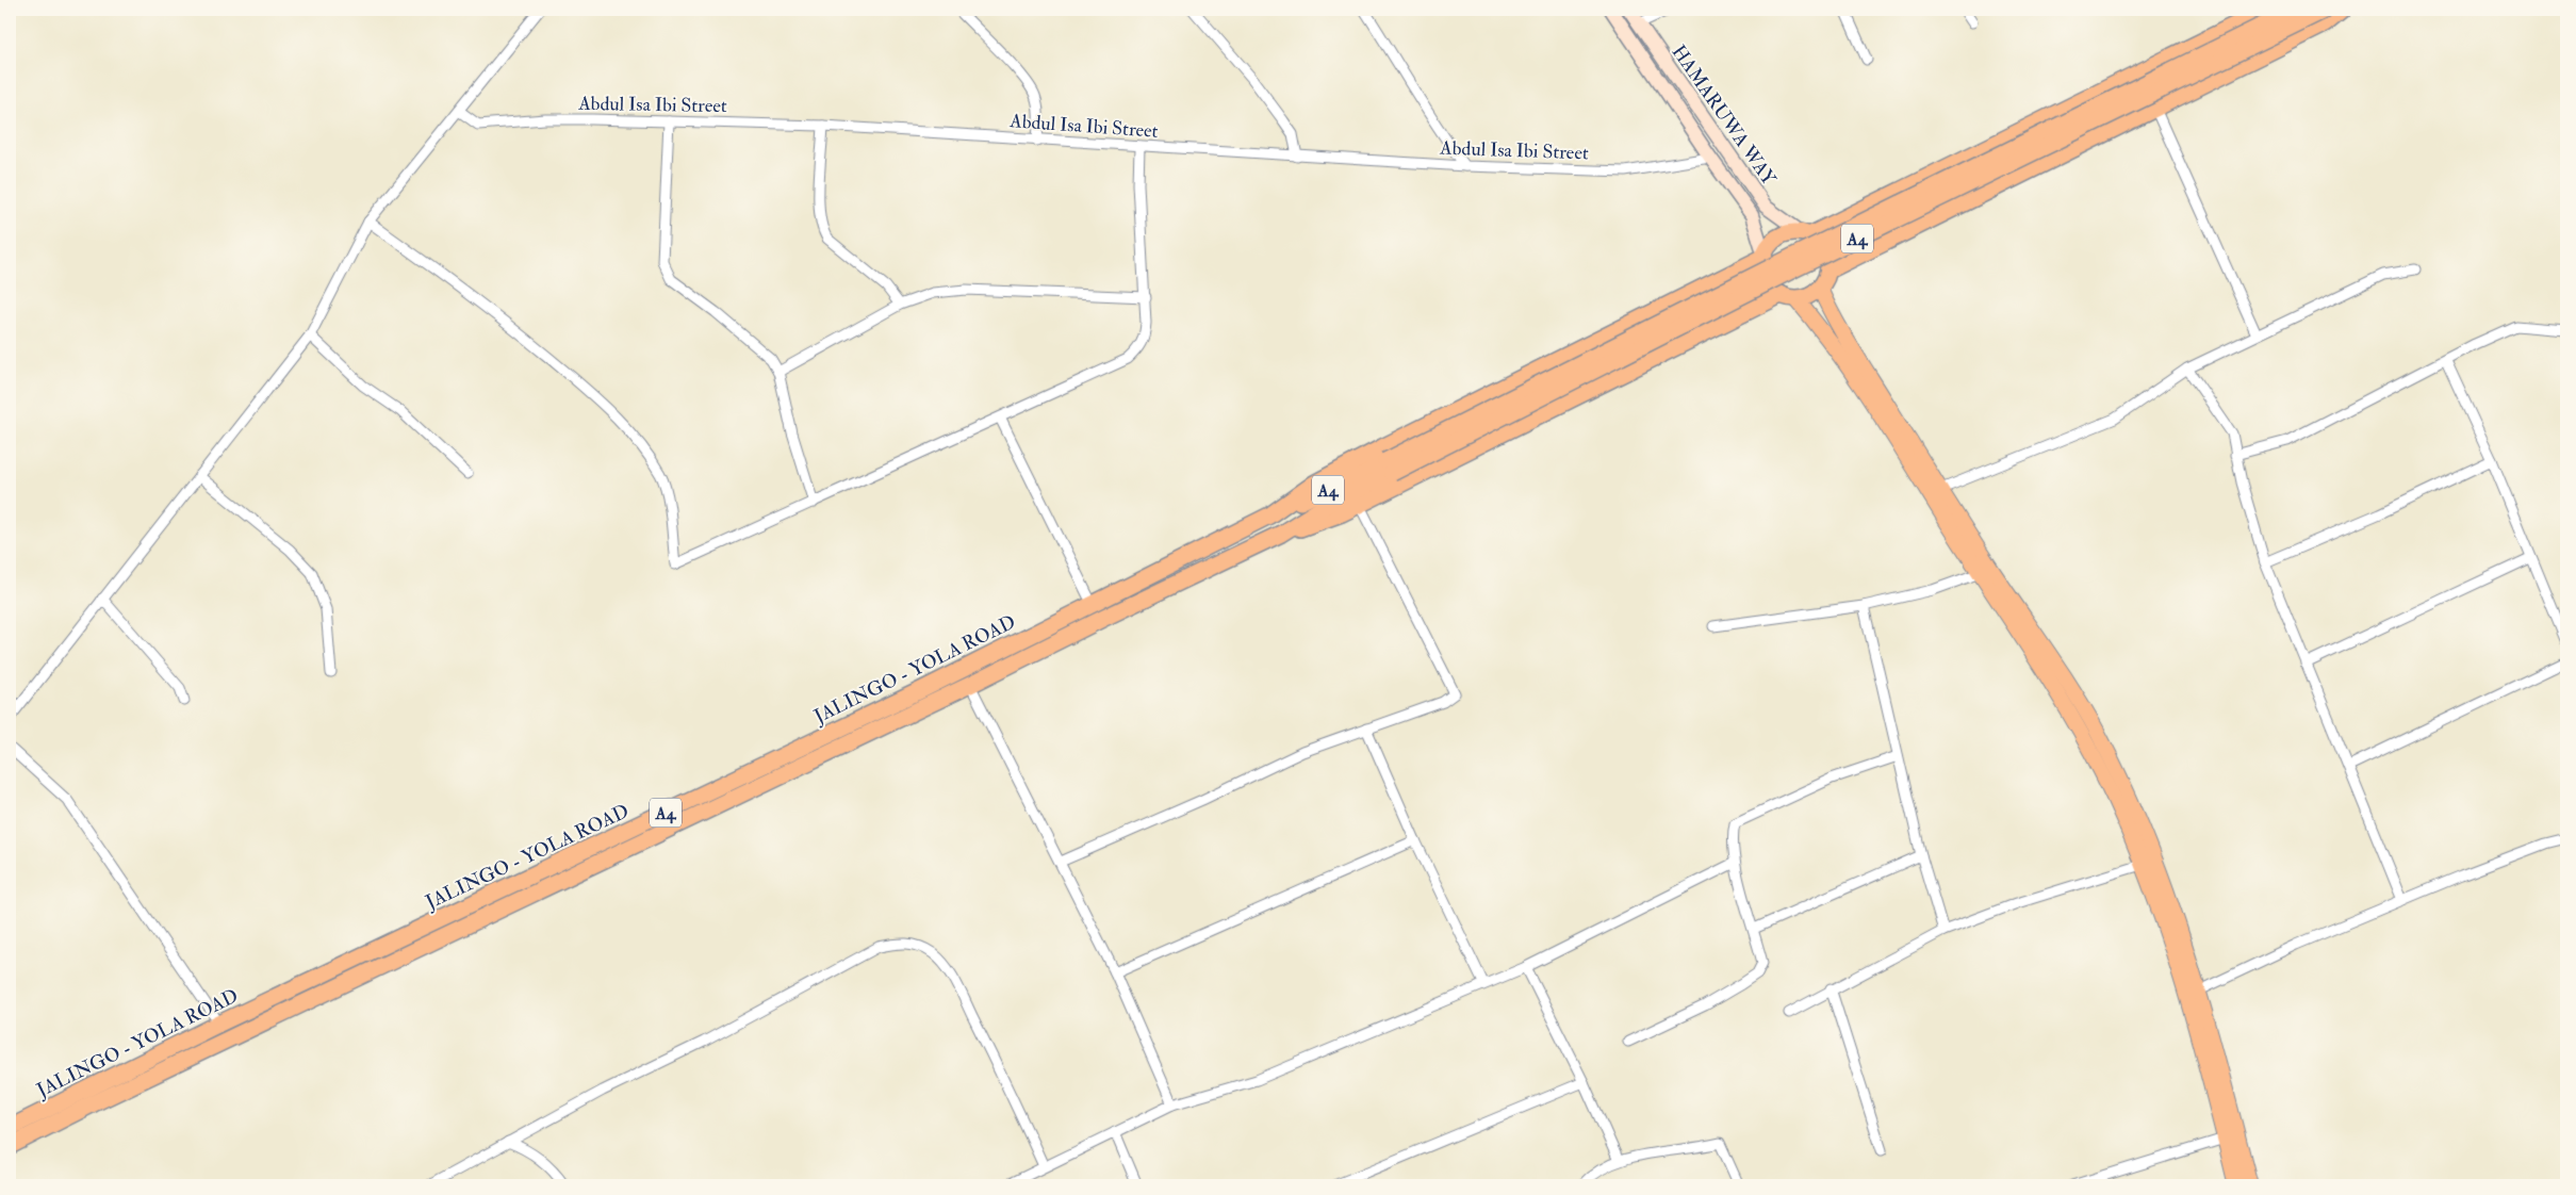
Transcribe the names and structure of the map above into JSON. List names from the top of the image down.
{
  "streets": {
    "highway": ["A4", "JALINGO - YOLA ROAD"],
    "main road": ["HAMARUWA WAY"],
    "street": ["Abdul Isa Ibi Street"]
  },
  "crossings": [
    ["HAMARUWA WAY", "A4"],
    ["HAMARUWA WAY", "JALINGO - YOLA ROAD"],
    ["A4", "JALINGO - YOLA ROAD"]
  ]
}
